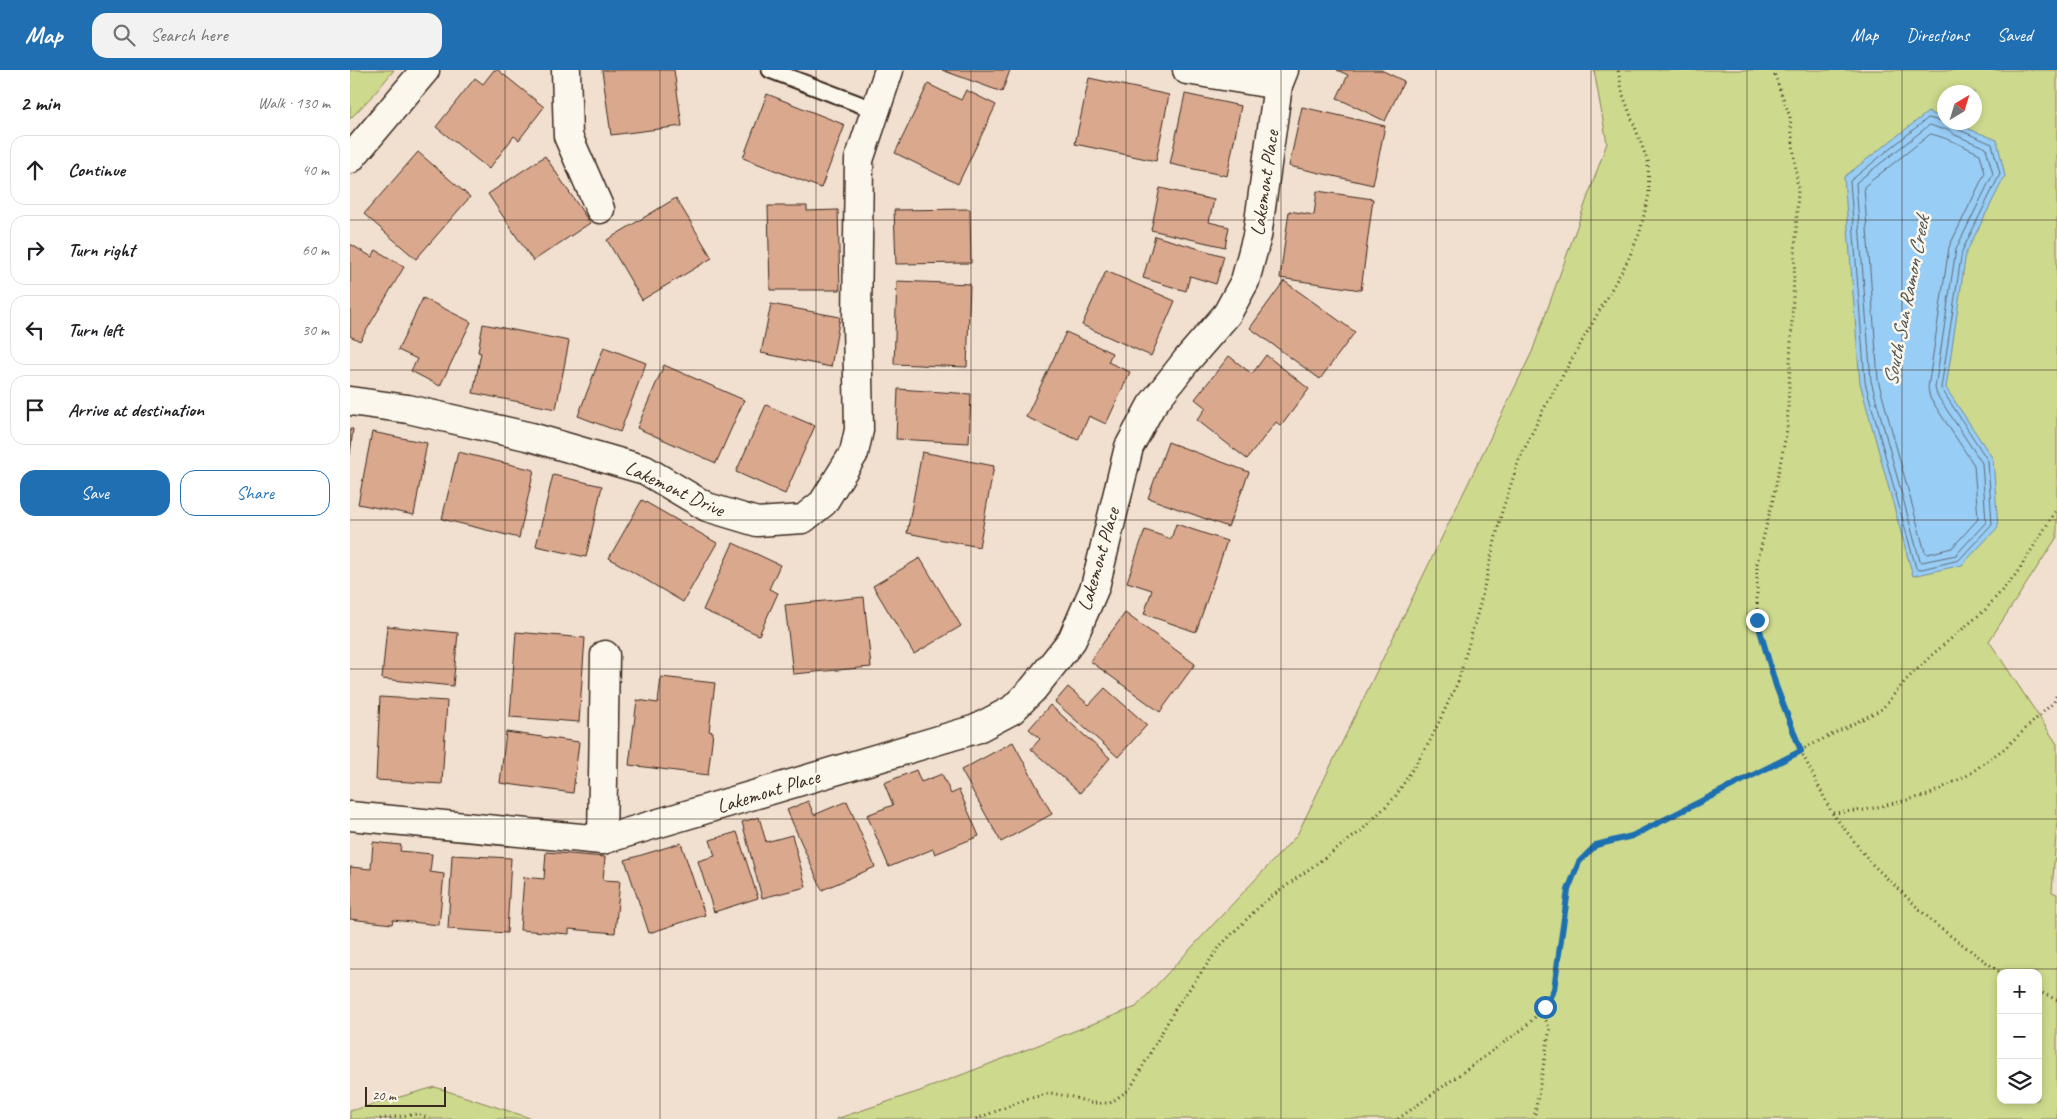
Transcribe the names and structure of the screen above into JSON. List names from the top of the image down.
{
  "streets": {
    "street": ["Lakemont Place", "Lakemont Drive"]
  },
  "water": ["South San Ramon Creek"],
  "scale_bar": "20 m",
  "north": "top right",
  "page": {
    "header": "Map",
    "search": "Search here",
    "nav": ["Map", "Directions", "Saved"],
    "heading": ["2 min", "Walk · 130 m"],
    "list": [
      ["Continue", "40 m"],
      ["Turn right", "60 m"],
      ["Turn left", "30 m"],
      "Arrive at destination"
    ],
    "buttons": ["Save", "Share"],
    "map_buttons": ["+", "−"],
    "scale": "20 m"
  }
}
